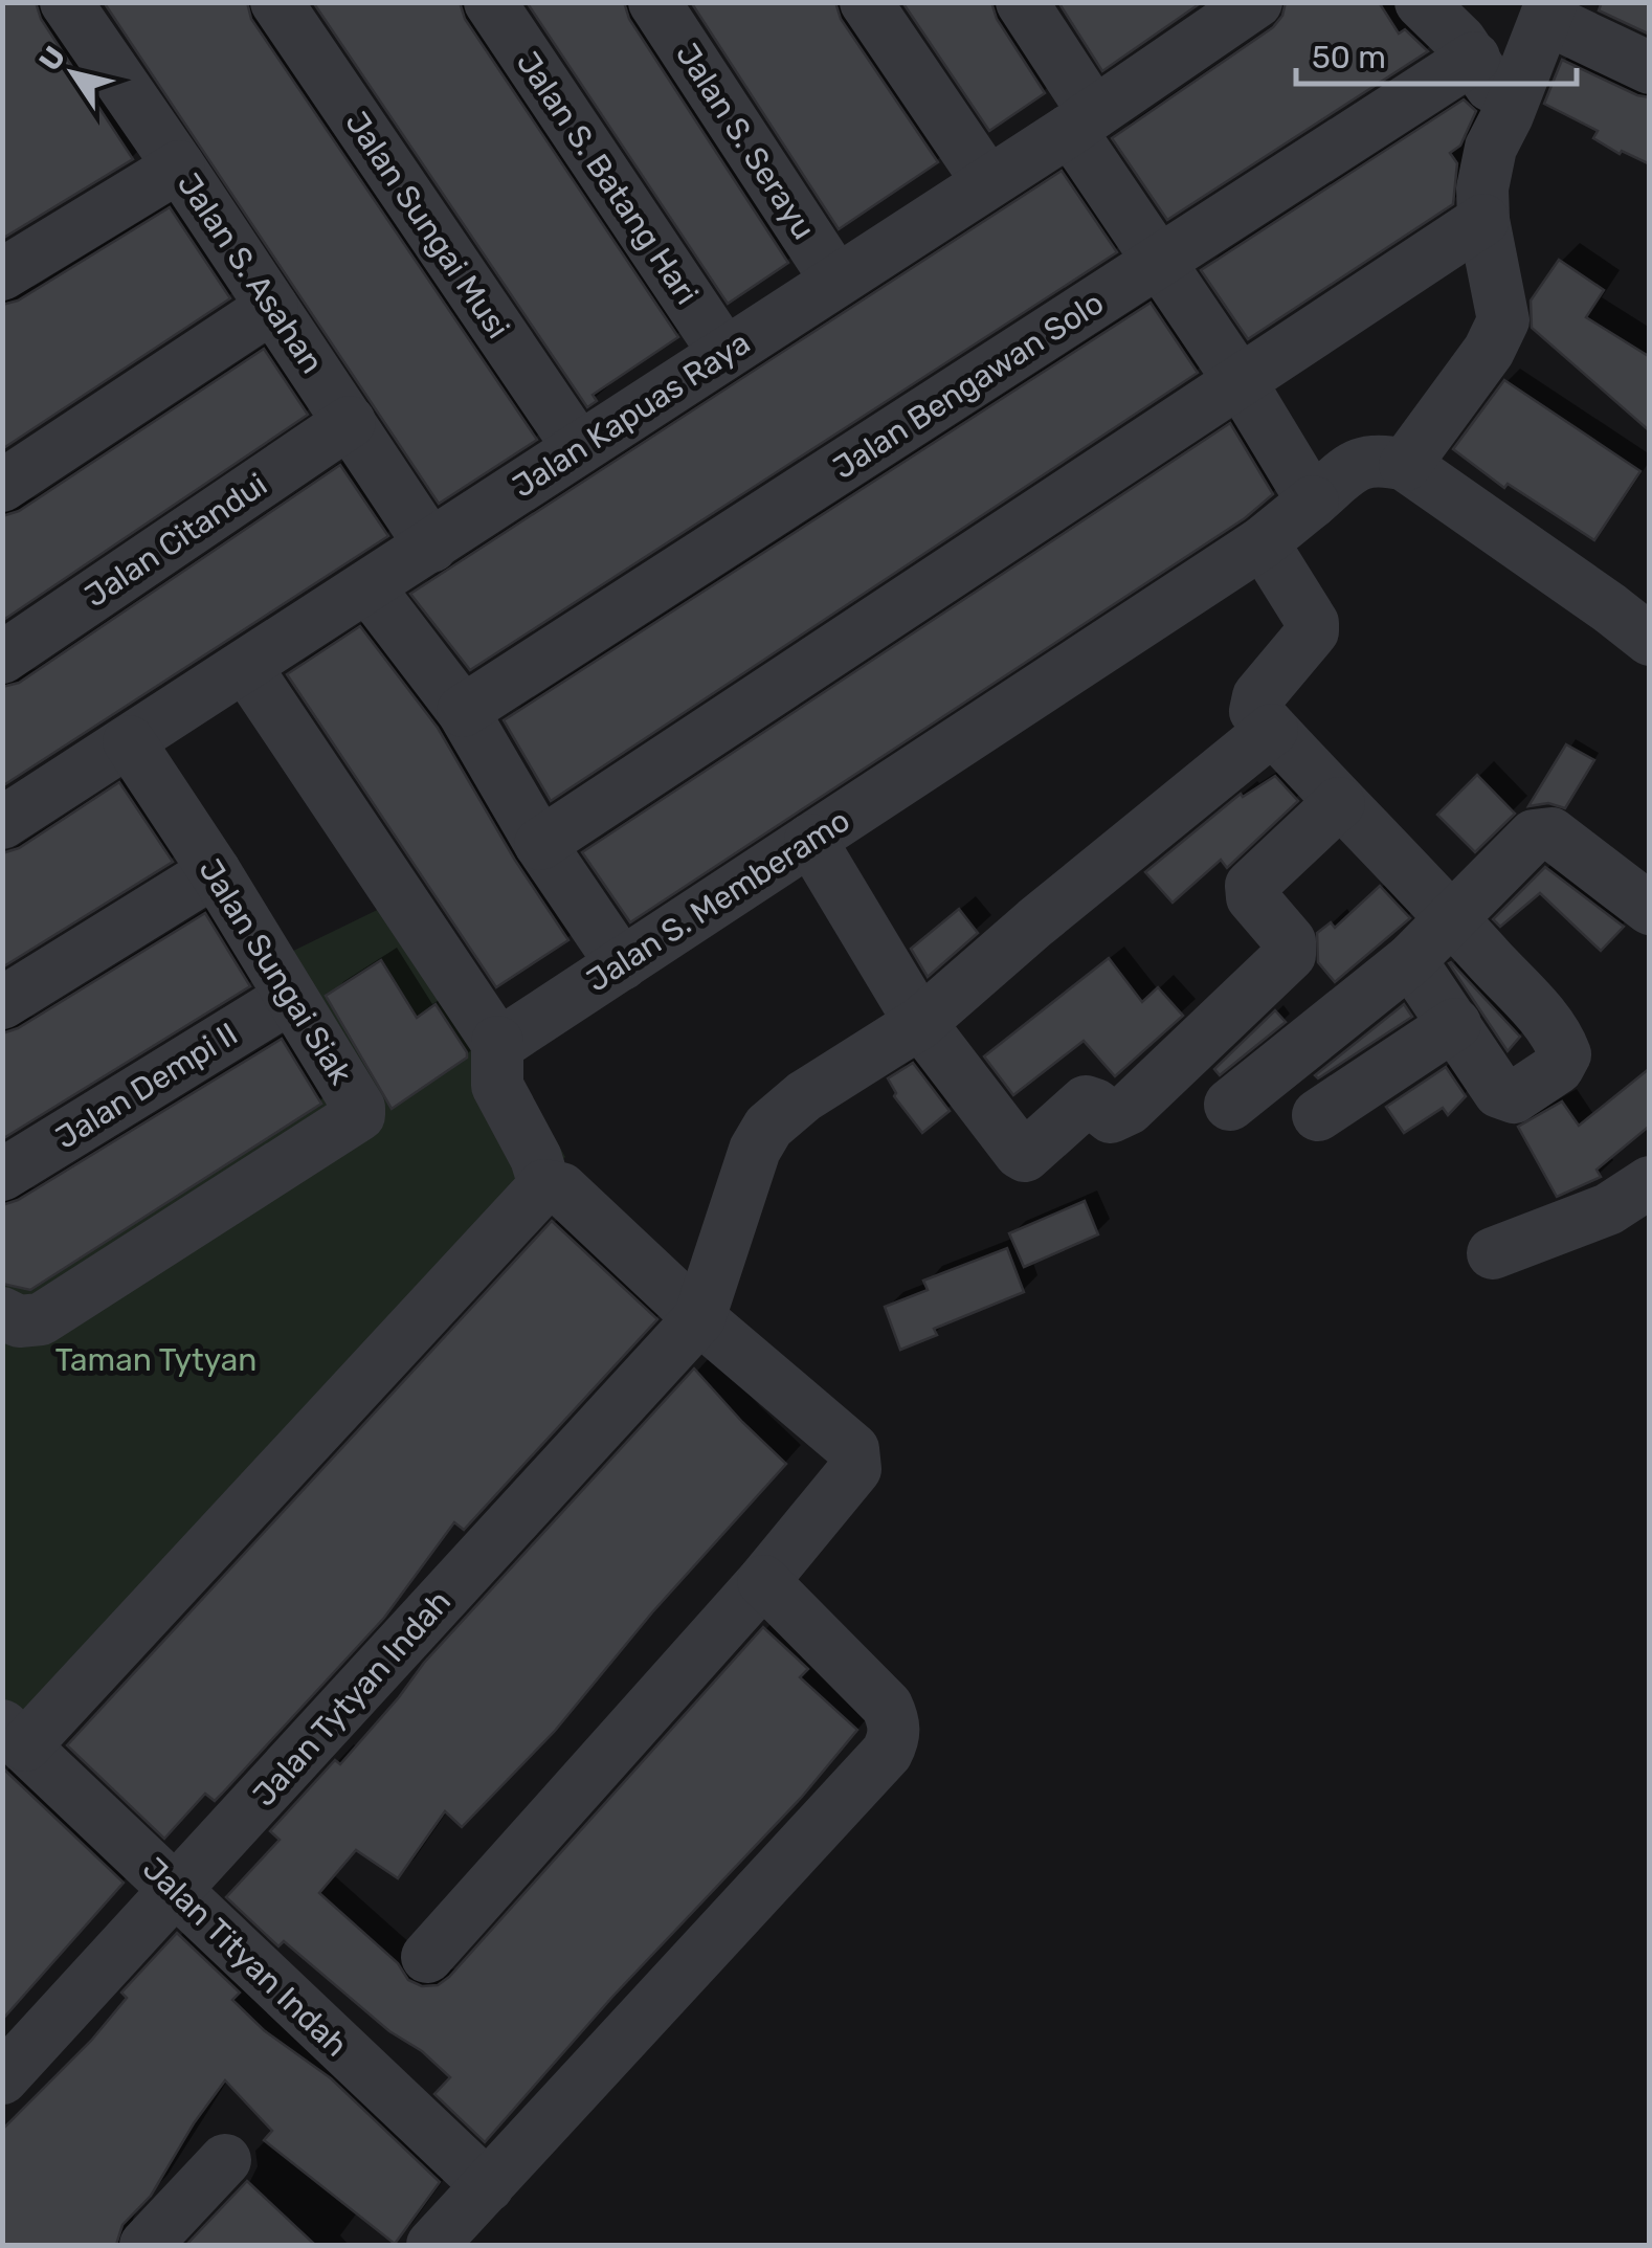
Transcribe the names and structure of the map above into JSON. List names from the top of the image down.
{
  "streets": {
    "street": [
      "Jalan S. Serayu",
      "Jalan S. Batang Hari",
      "Jalan Sungai Musi",
      "Jalan S. Asahan",
      "Jalan Bengawan Solo",
      "Jalan Kapuas Raya",
      "Jalan Citandui",
      "Jalan S. Memberamo",
      "Jalan Sungai Siak",
      "Jalan Dempi II",
      "Jalan Tytyan Indah",
      "Jalan Tityan Indah"
    ]
  },
  "crossings": [
    ["Jalan S. Serayu", "Jalan Kapuas Raya"],
    ["Jalan S. Batang Hari", "Jalan Kapuas Raya"],
    ["Jalan Sungai Musi", "Jalan Kapuas Raya"],
    ["Jalan S. Asahan", "Jalan Kapuas Raya"],
    ["Jalan S. Asahan", "Jalan Citandui"],
    ["Jalan Kapuas Raya", "Jalan Sungai Siak"],
    ["Jalan Sungai Siak", "Jalan Dempi II"],
    ["Jalan Tytyan Indah", "Jalan Tityan Indah"]
  ],
  "parks": ["Taman Tytyan"],
  "scale_bar": "50 m",
  "north": "top left"
}
